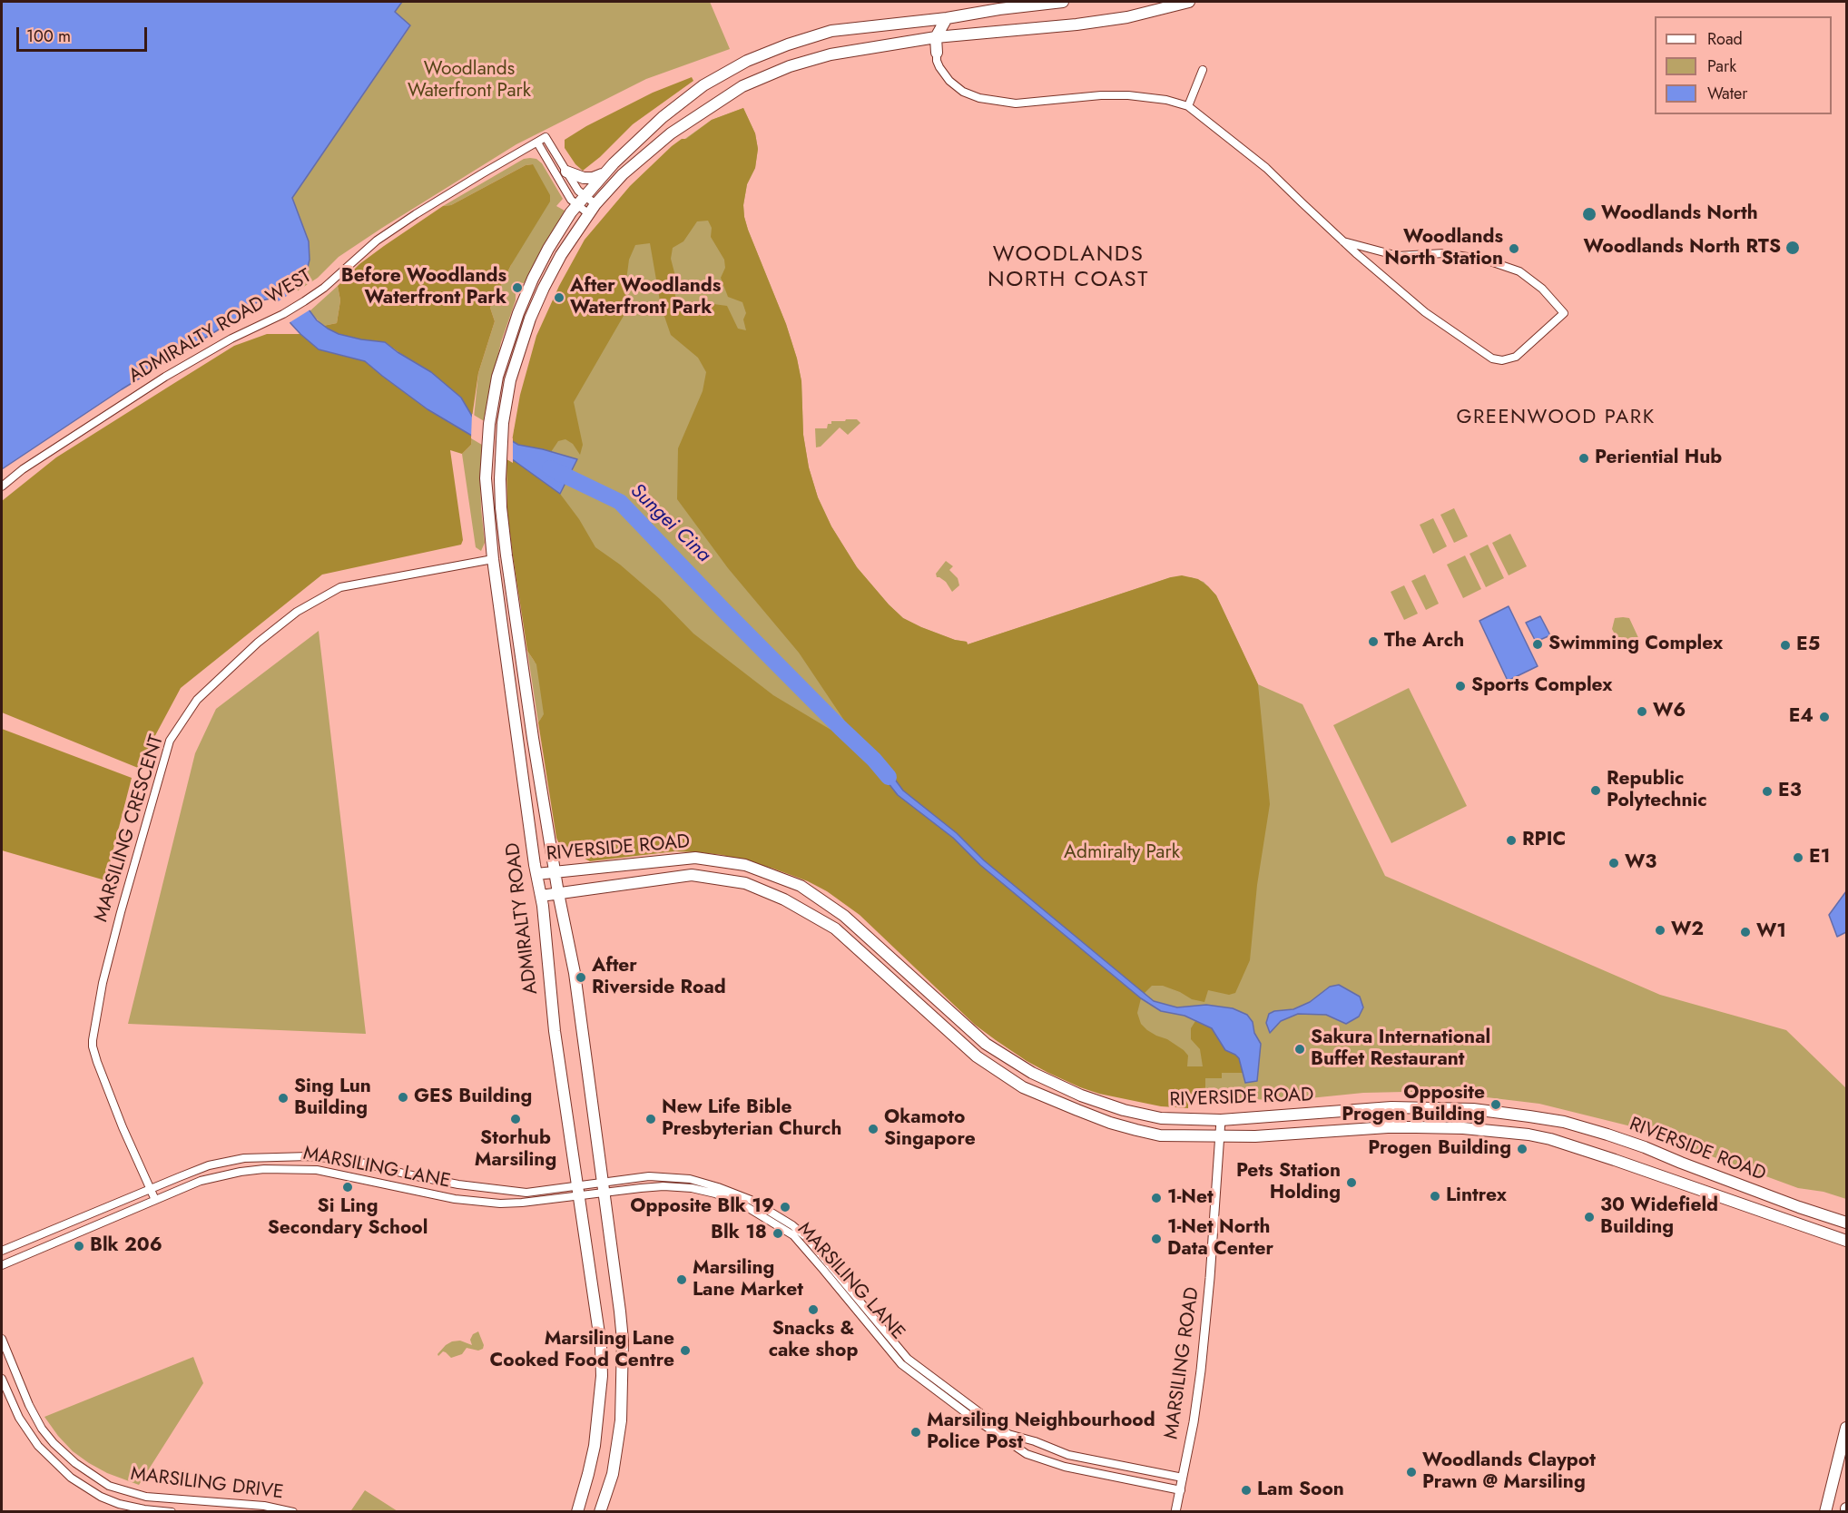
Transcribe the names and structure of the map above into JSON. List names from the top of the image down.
{
  "streets": {
    "main road": ["RIVERSIDE ROAD", "ADMIRALTY ROAD"],
    "street": [
      "ADMIRALTY ROAD WEST",
      "MARSILING CRESCENT",
      "MARSILING LANE",
      "MARSILING ROAD",
      "MARSILING DRIVE"
    ]
  },
  "crossings": [
    ["MARSILING CRESCENT", "ADMIRALTY ROAD"],
    ["MARSILING CRESCENT", "MARSILING LANE"],
    ["RIVERSIDE ROAD", "ADMIRALTY ROAD"],
    ["RIVERSIDE ROAD", "MARSILING ROAD"],
    ["ADMIRALTY ROAD", "MARSILING LANE"],
    ["MARSILING LANE", "MARSILING ROAD"]
  ],
  "districts": ["WOODLANDS NORTH COAST", "GREENWOOD PARK"],
  "water": ["Sungei Cina"],
  "parks": ["Woodlands Waterfront Park", "Admiralty Park"],
  "places": [
    "Woodlands North",
    "Woodlands North RTS",
    "Woodlands North Station",
    "Before Woodlands Waterfront Park",
    "After Woodlands Waterfront Park",
    "Periential Hub",
    "The Arch",
    "Swimming Complex",
    "E5",
    "Sports Complex",
    "W6",
    "E4",
    "Republic Polytechnic",
    "E3",
    "RPIC",
    "E1",
    "W3",
    "W2",
    "W1",
    "After Riverside Road",
    "Sakura International Buffet Restaurant",
    "GES Building",
    "Sing Lun Building",
    "Opposite Progen Building",
    "Storhub Marsiling",
    "New Life Bible Presbyterian Church",
    "Okamoto Singapore",
    "Progen Building",
    "Pets Station Holding",
    "Si Ling Secondary School",
    "Lintrex",
    "1-Net",
    "Opposite Blk 19",
    "30 Widefield Building",
    "Blk 18",
    "1-Net North Data Center",
    "Blk 206",
    "Marsiling Lane Market",
    "Snacks & cake shop",
    "Marsiling Lane Cooked Food Centre",
    "Marsiling Neighbourhood Police Post",
    "Woodlands Claypot Prawn @ Marsiling",
    "Lam Soon"
  ],
  "legend": ["Road", "Park", "Water"],
  "scale_bar": "100 m"
}
